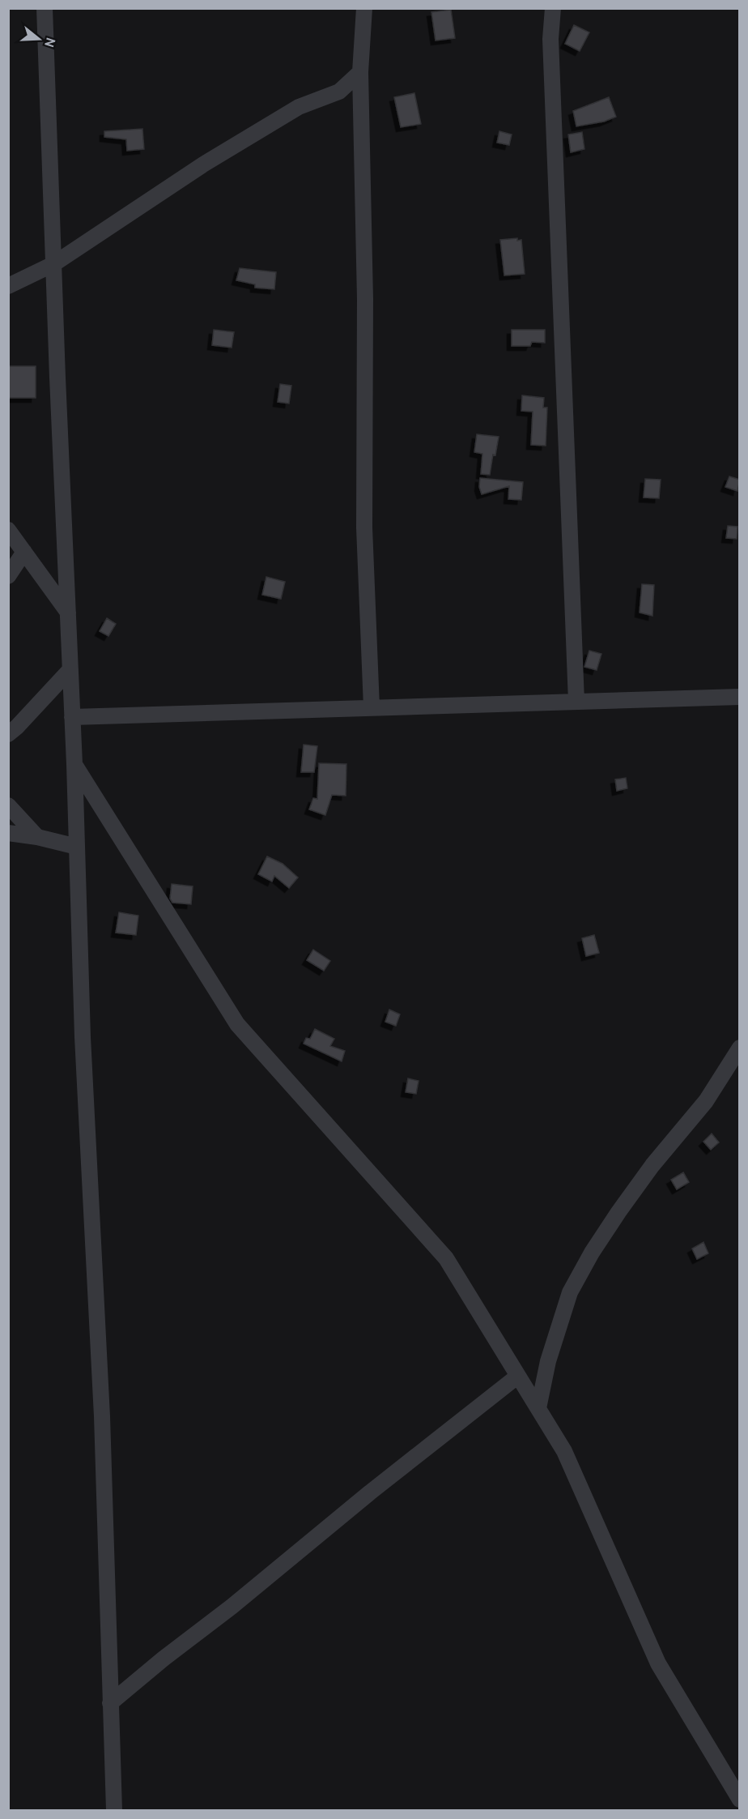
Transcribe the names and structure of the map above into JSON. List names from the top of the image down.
{
  "north": "right"
}
